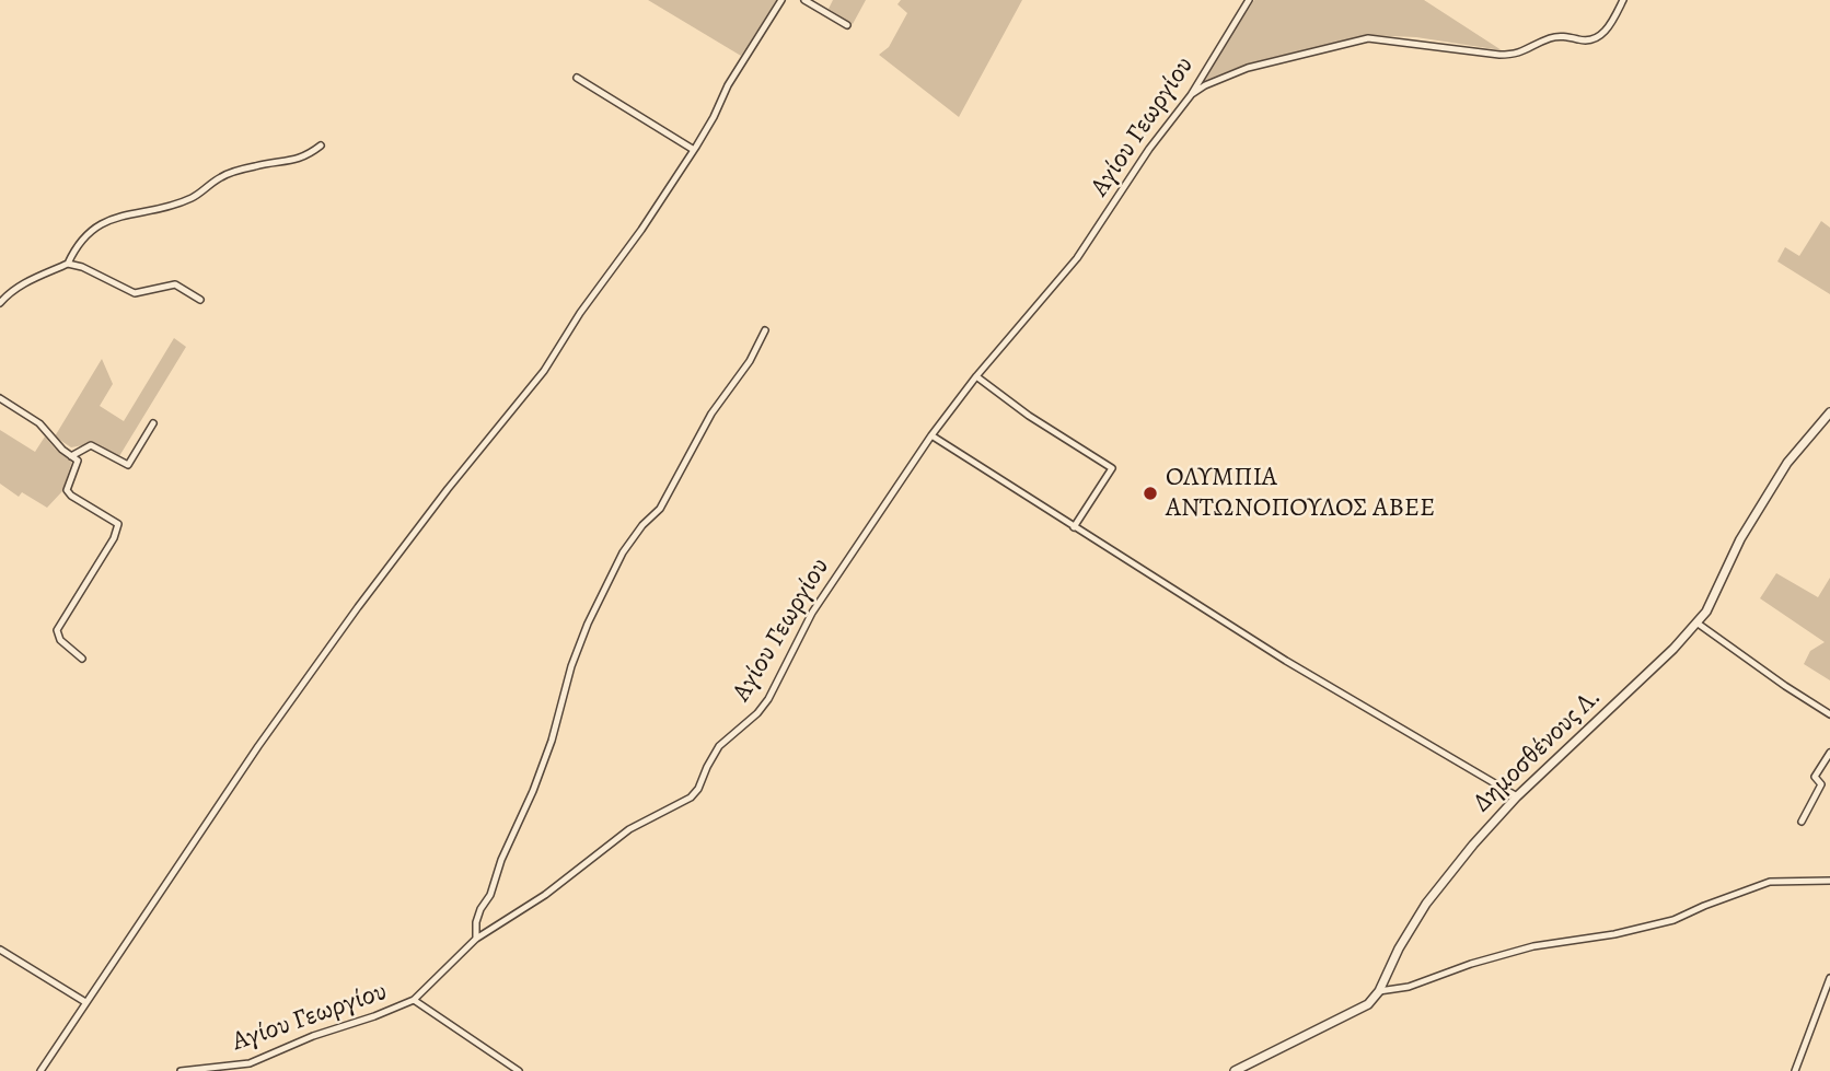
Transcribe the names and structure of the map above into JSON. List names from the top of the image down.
{
  "streets": {
    "street": ["Αγίου Γεωργίου", "Δημοσθένους Λ."]
  },
  "places": ["ΟΛΥΜΠΙΑ ΑΝΤΩΝΟΠΟΥΛΟΣ ΑΒΕΕ"]
}
